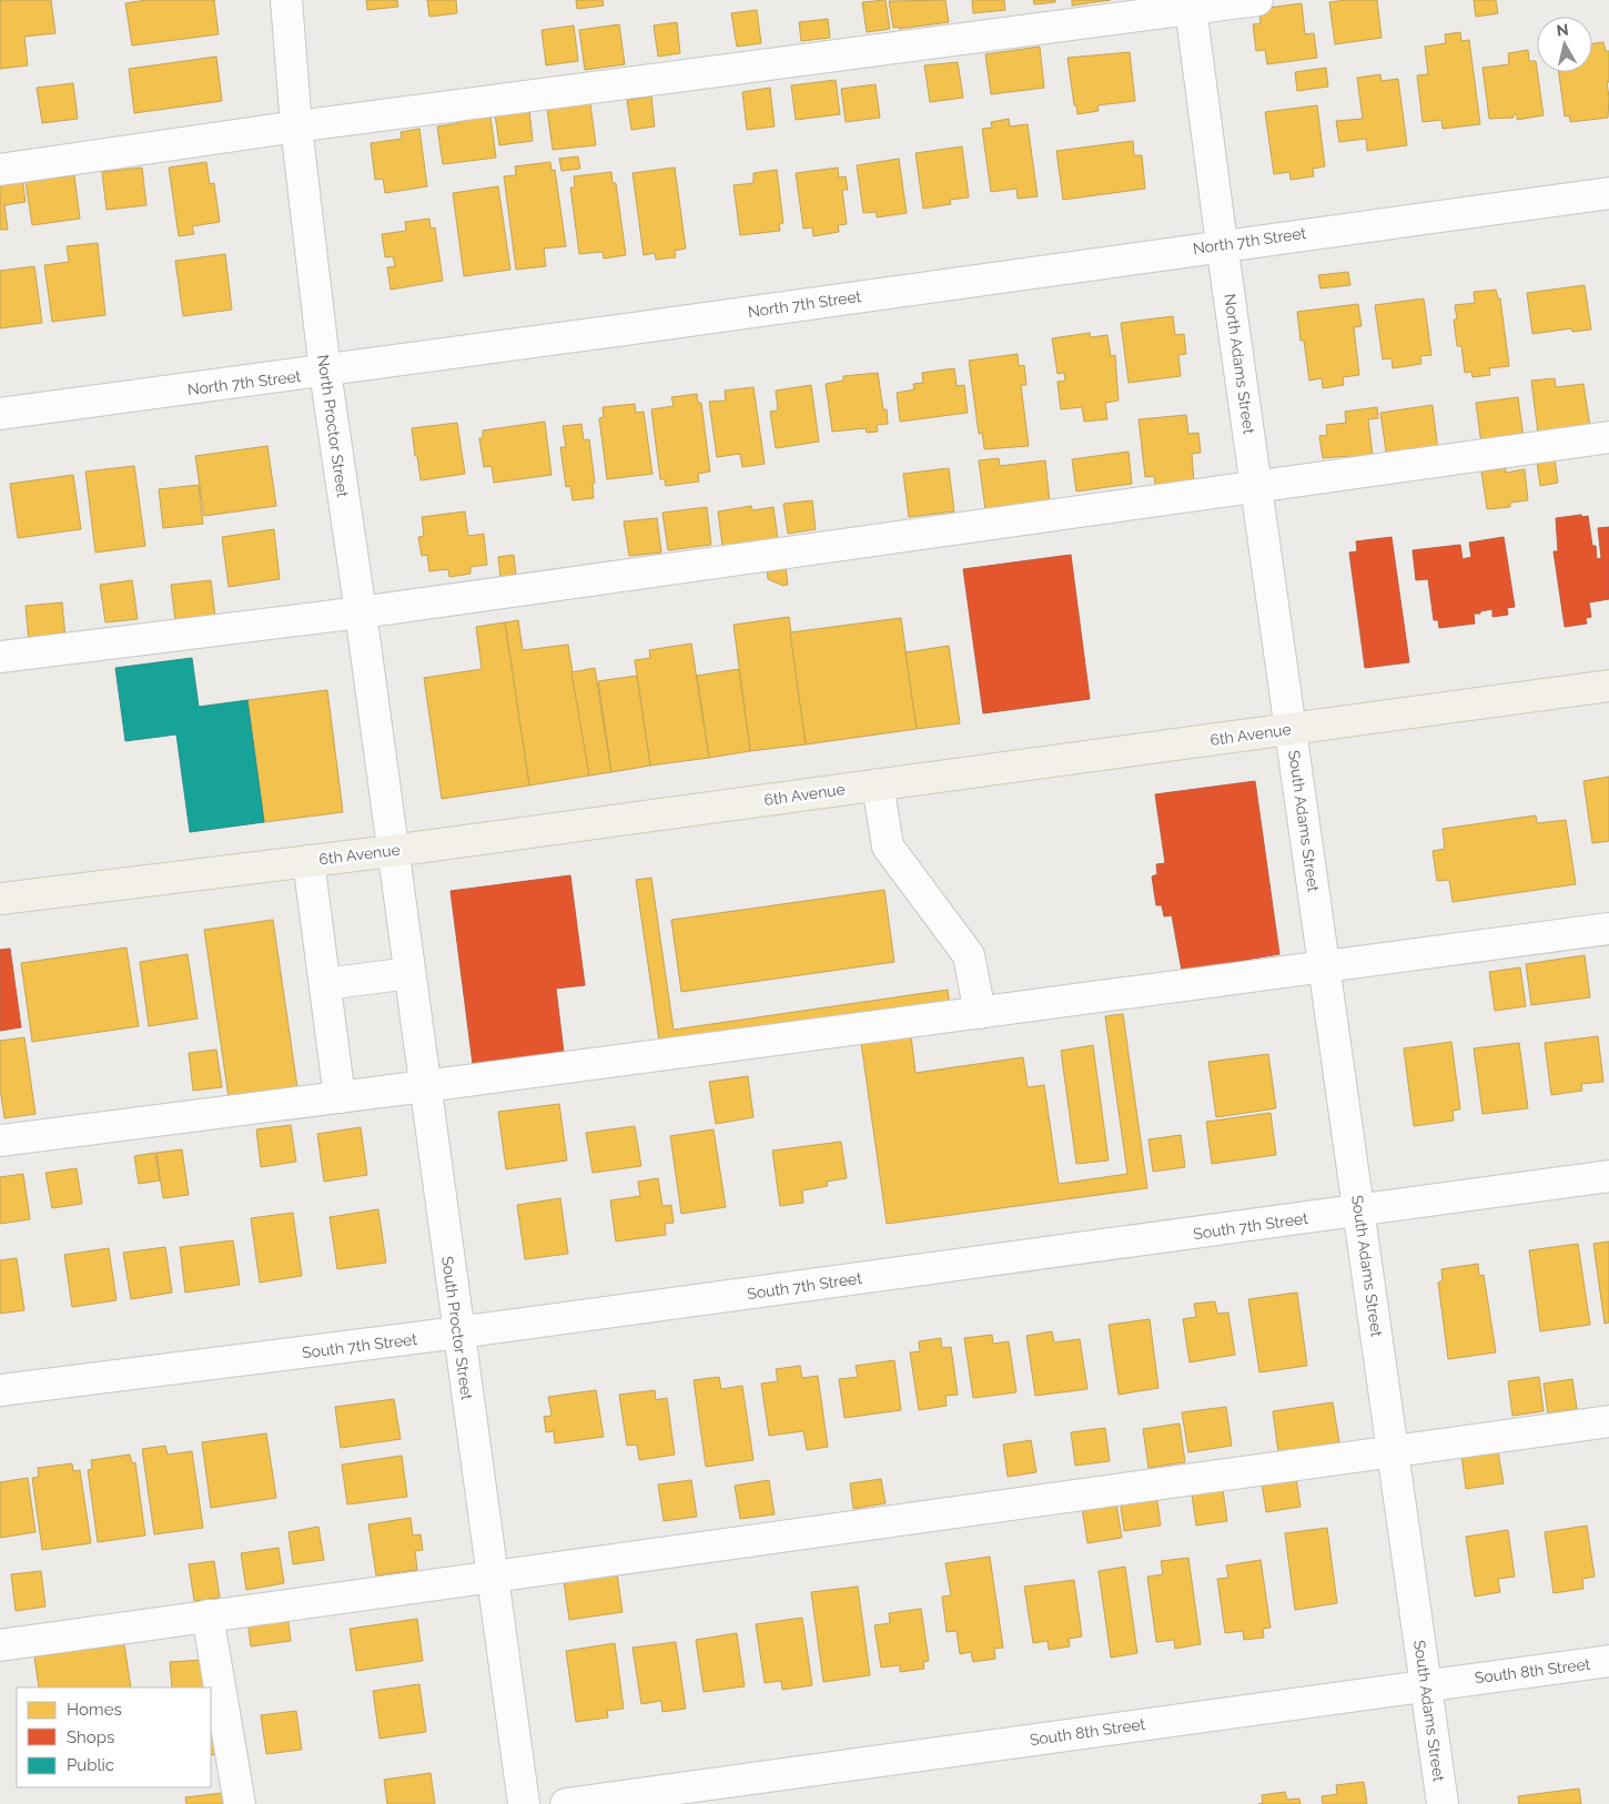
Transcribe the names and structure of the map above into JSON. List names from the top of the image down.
{
  "streets": {
    "main road": ["6th Avenue"],
    "street": [
      "North 7th Street",
      "North Adams Street",
      "North Proctor Street",
      "South Adams Street",
      "South 7th Street",
      "South Proctor Street",
      "South 8th Street"
    ]
  },
  "crossings": [
    ["North 7th Street", "North Adams Street"],
    ["North 7th Street", "North Proctor Street"],
    ["North Adams Street", "6th Avenue"],
    ["North Adams Street", "South Adams Street"],
    ["North Proctor Street", "6th Avenue"],
    ["North Proctor Street", "South Proctor Street"],
    ["6th Avenue", "South Adams Street"],
    ["6th Avenue", "South Proctor Street"],
    ["South Adams Street", "South 7th Street"],
    ["South Adams Street", "South 8th Street"],
    ["South 7th Street", "South Proctor Street"]
  ],
  "legend": ["Homes", "Shops", "Public"],
  "north": "top"
}
